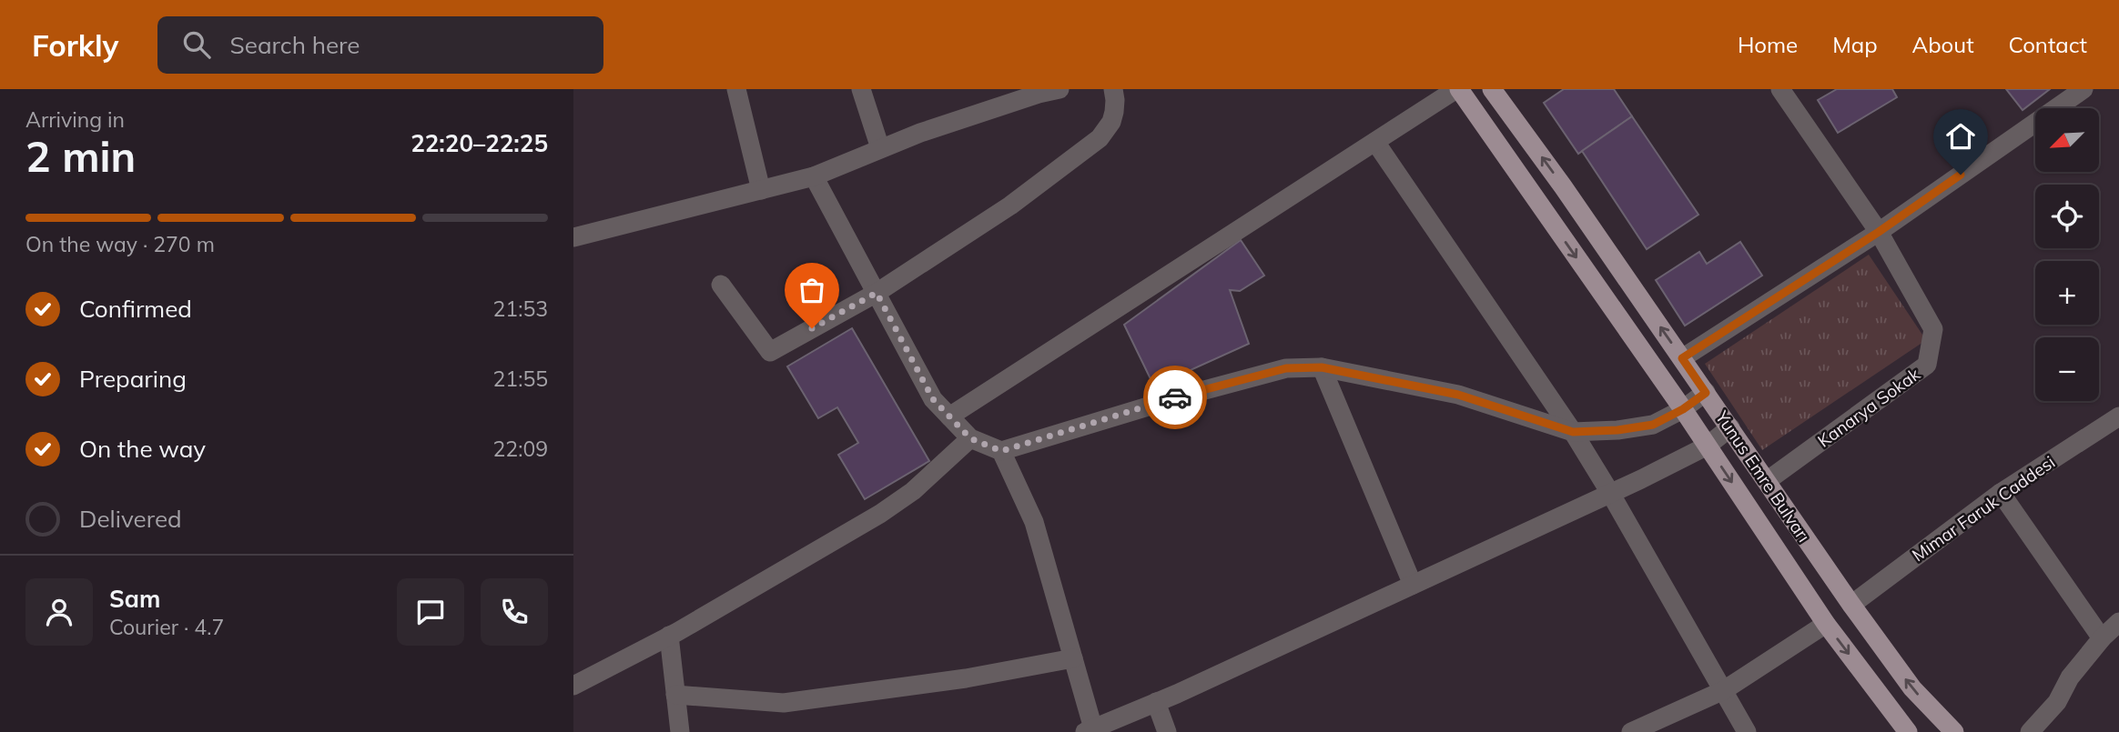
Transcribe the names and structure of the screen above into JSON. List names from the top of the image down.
{
  "streets": {
    "main road": ["Yunus Emre Bulvarı"],
    "street": ["Kanarya Sokak", "Mimar Faruk Caddesi"]
  },
  "crossings": [
    ["Kanarya Sokak", "Yunus Emre Bulvarı"],
    ["Yunus Emre Bulvarı", "Mimar Faruk Caddesi"]
  ],
  "north": "bottom left",
  "page": {
    "header": "Forkly",
    "search": "Search here",
    "nav": [
      "Home",
      "Map",
      "About",
      "Contact"
    ],
    "heading": ["2 min", "Arriving in", "22:20–22:25"],
    "panel": ["Sam", "Courier · 4.7"],
    "map_buttons": ["+", "−"],
    "bar": "On the way · 270 m",
    "list": [
      ["Confirmed", "21:53"],
      ["Preparing", "21:55"],
      ["On the way", "22:09"],
      "Delivered"
    ]
  }
}
